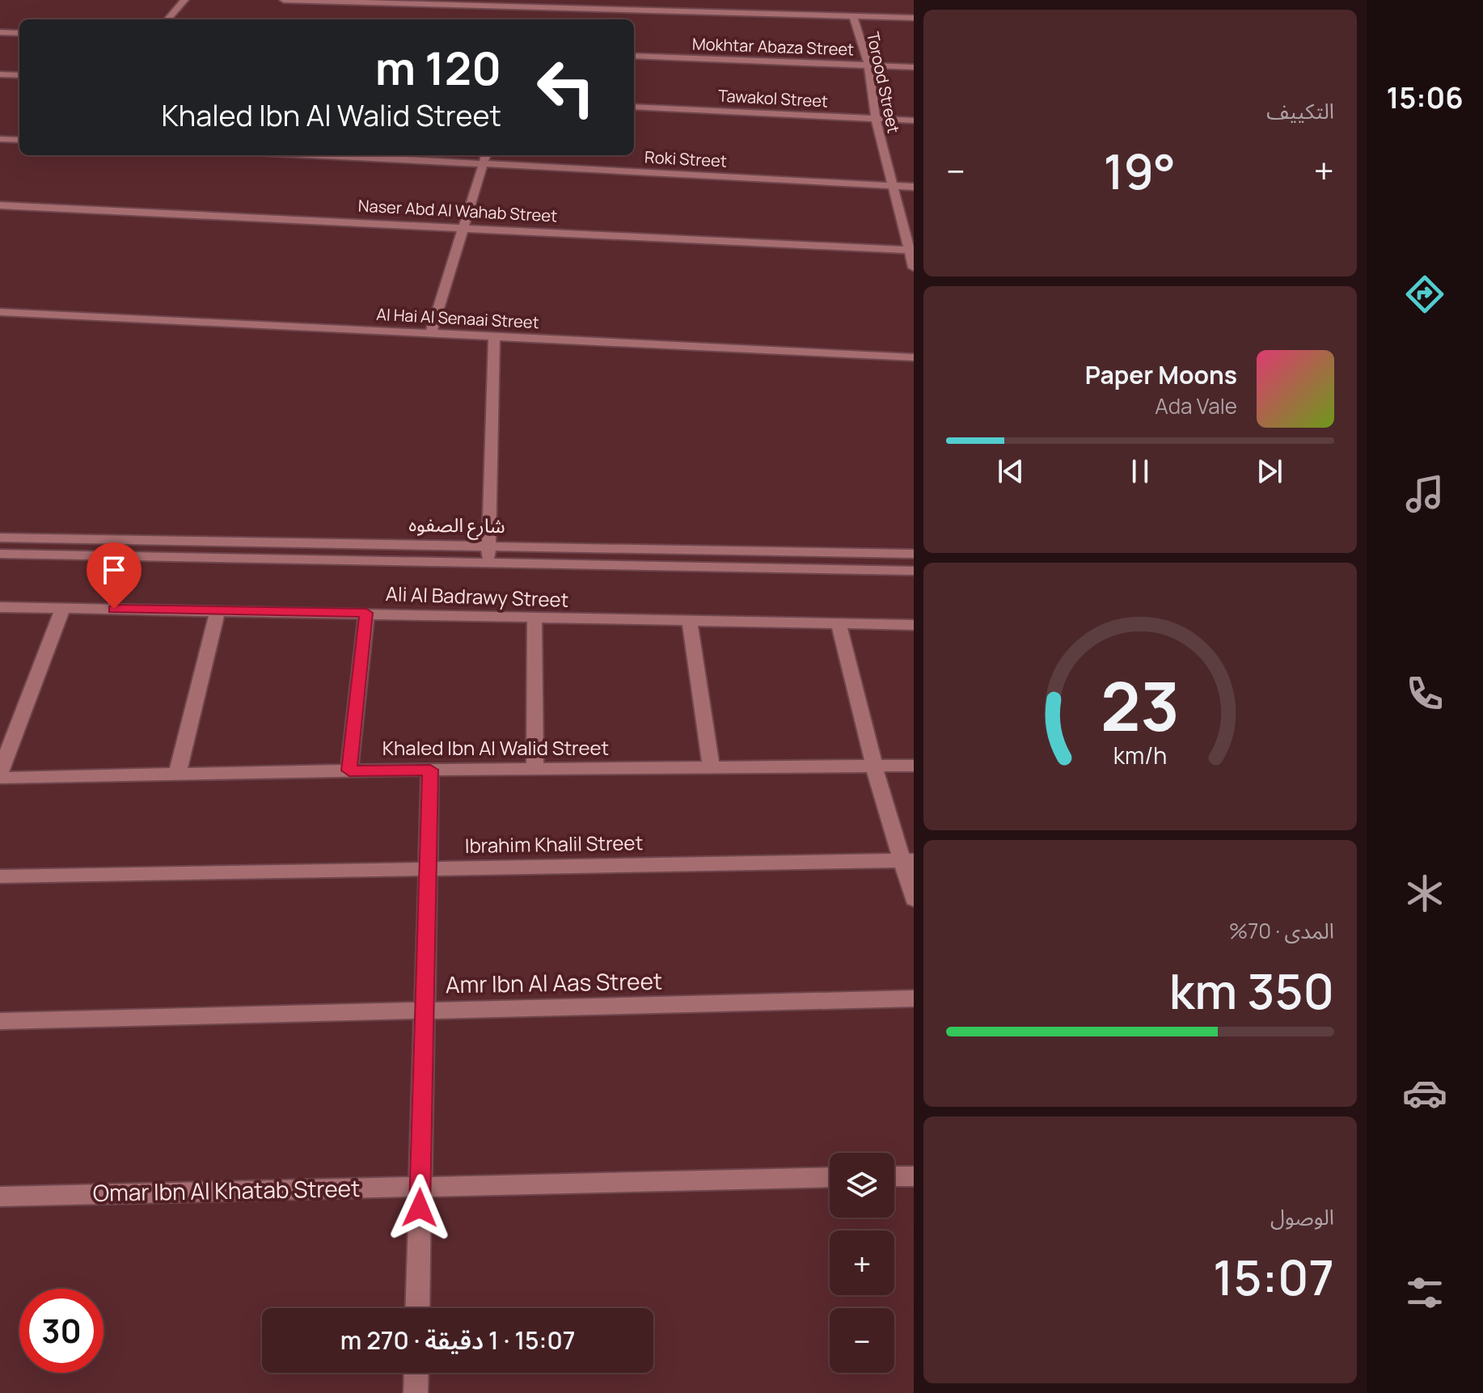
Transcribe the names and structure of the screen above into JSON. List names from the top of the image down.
{
  "streets": {
    "street": [
      "Mokhtar Abaza Street",
      "Torood Street",
      "Tawakol Street",
      "Roki Street",
      "Naser Abd Al Wahab Street",
      "Al Hai Al Senaai Street",
      "شارع الصفوه",
      "Ali Al Badrawy Street",
      "Khaled Ibn Al Walid Street",
      "Ibrahim Khalil Street",
      "Amr Ibn Al Aas Street",
      "Omar Ibn Al Khatab Street"
    ]
  },
  "crossings": [
    ["Mokhtar Abaza Street", "Torood Street"],
    ["Torood Street", "Tawakol Street"],
    ["Torood Street", "Roki Street"],
    ["Torood Street", "Naser Abd Al Wahab Street"]
  ],
  "page": {
    "tabs": "15:06",
    "tile": [
      "التكييف",
      ["المدى · 70%", "350 km"],
      ["الوصول", "15:07"]
    ],
    "turn": ["120 m", "Khaled Ibn Al Walid Street"],
    "heat": ["−", "19°", "+"],
    "song": ["Paper Moons", "Ada Vale"],
    "map_buttons": ["+", "−"],
    "limit": "30",
    "trip": "15:07 · 1 دقيقة · 270 m",
    "gauge": ["23", "km/h"]
  }
}
